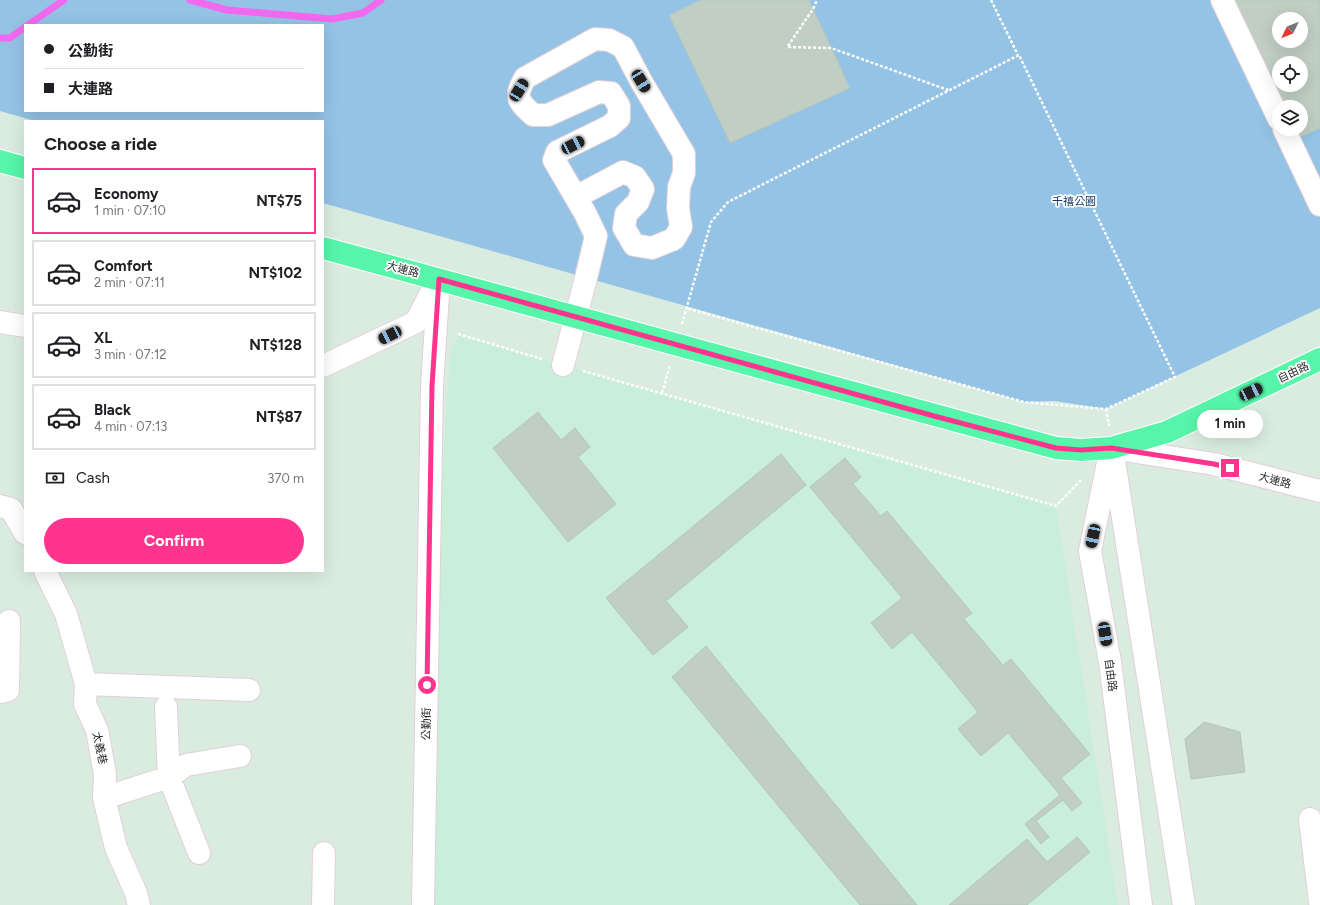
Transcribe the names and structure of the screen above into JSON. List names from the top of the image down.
{
  "streets": {
    "main road": ["大連路", "自由路"],
    "street": ["公勤街", "太義巷"]
  },
  "crossings": [
    ["大連路", "自由路"],
    ["大連路", "公勤街"]
  ],
  "parks": ["千禧公園"],
  "north": "bottom left",
  "page": {
    "banner": ["公勤街", "大連路"],
    "heading": "Choose a ride",
    "list": [
      {
        "name": "Economy",
        "note": "1 min · 07:10",
        "value": "NT$75"
      },
      {
        "name": "Comfort",
        "note": "2 min · 07:11",
        "value": "NT$102"
      },
      {
        "name": "XL",
        "note": "3 min · 07:12",
        "value": "NT$128"
      },
      {
        "name": "Black",
        "note": "4 min · 07:13",
        "value": "NT$87"
      }
    ],
    "bubble": "1 min",
    "pay": ["Cash", "370 m"],
    "buttons": "Confirm"
  }
}
